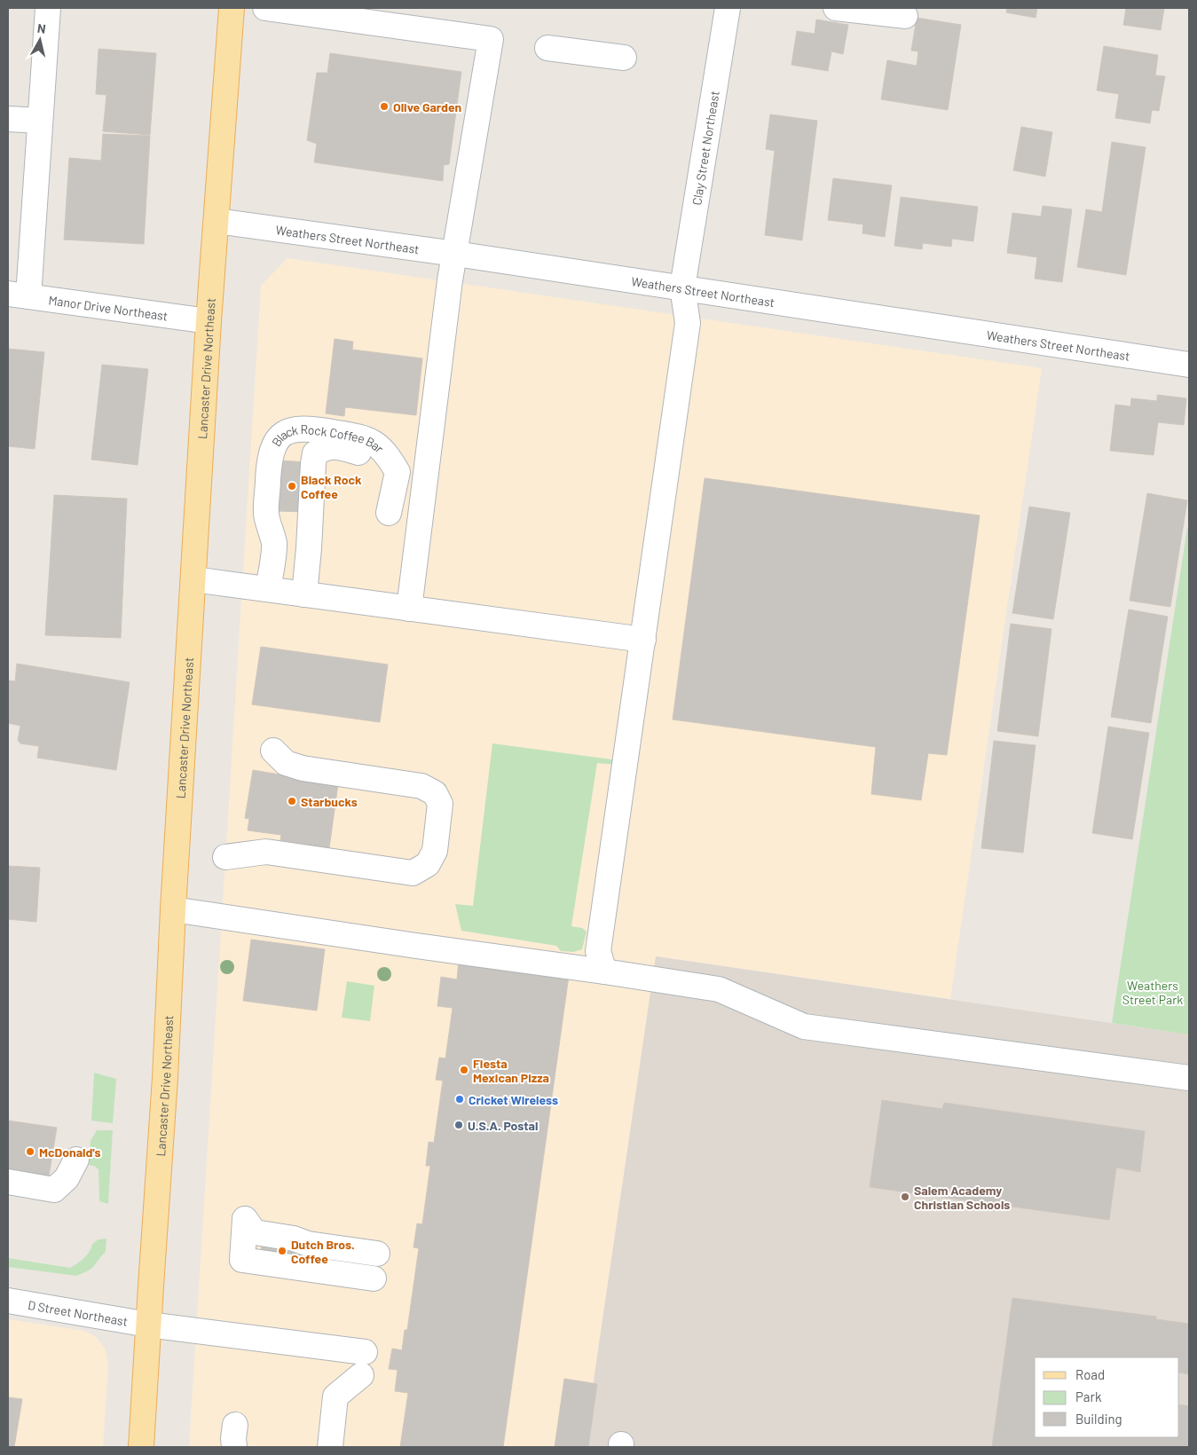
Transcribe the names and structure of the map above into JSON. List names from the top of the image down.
{
  "streets": {
    "main road": ["Lancaster Drive Northeast"],
    "street": [
      "Clay Street Northeast",
      "Weathers Street Northeast",
      "Manor Drive Northeast",
      "Black Rock Coffee Bar",
      "D Street Northeast"
    ]
  },
  "crossings": [
    ["Clay Street Northeast", "Weathers Street Northeast"],
    ["Weathers Street Northeast", "Lancaster Drive Northeast"],
    ["Manor Drive Northeast", "Lancaster Drive Northeast"],
    ["Lancaster Drive Northeast", "D Street Northeast"]
  ],
  "parks": ["Weathers Street Park"],
  "places": [
    "Olive Garden",
    "Black Rock Coffee",
    "Starbucks",
    "Fiesta Mexican Pizza",
    "Cricket Wireless",
    "U.S.A. Postal",
    "McDonald's",
    "Salem Academy Christian Schools",
    "Dutch Bros. Coffee"
  ],
  "legend": ["Road", "Park", "Building"],
  "north": "top"
}
